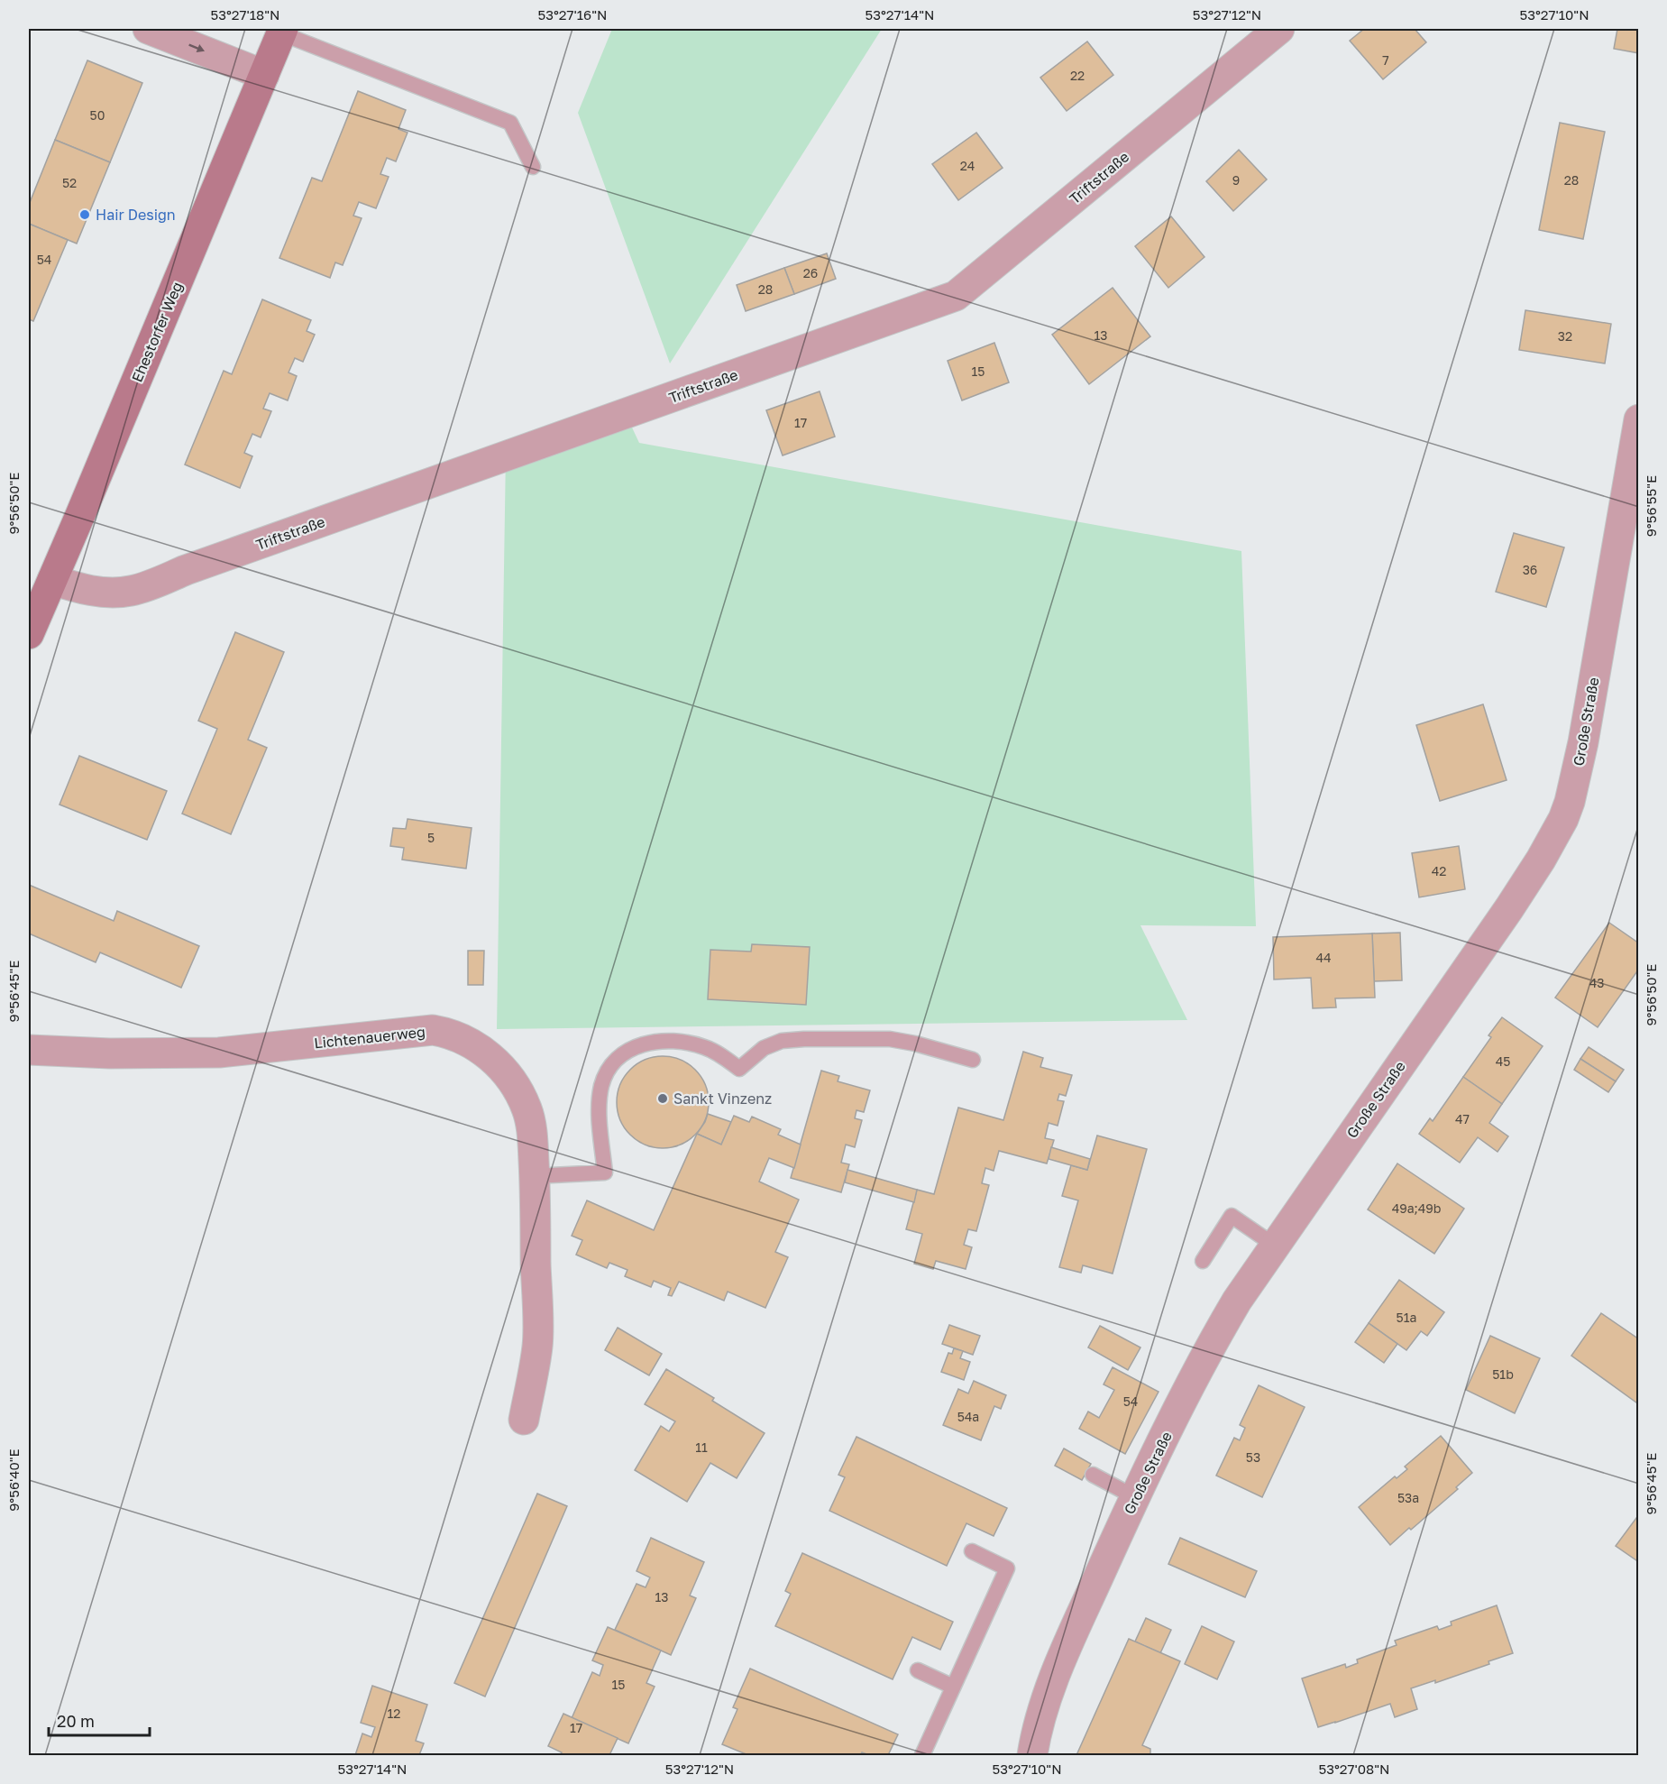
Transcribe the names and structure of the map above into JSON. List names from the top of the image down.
{
  "streets": {
    "main road": ["Ehestorfer Weg"],
    "street": ["Triftstraße", "Große Straße", "Lichtenauerweg"]
  },
  "crossings": [
    ["Triftstraße", "Ehestorfer Weg"]
  ],
  "places": ["Hair Design", "Sankt Vinzenz"],
  "house_numbers": [
    "7",
    "22",
    "50",
    "24",
    "9",
    "28",
    "52",
    "54",
    "26",
    "28",
    "13",
    "32",
    "15",
    "17",
    "36",
    "5",
    "42",
    "44",
    "43",
    "45",
    "47",
    "49a;49b",
    "51a",
    "51b",
    "54",
    "54a",
    "11",
    "53",
    "53a",
    "13",
    "15",
    "12",
    "17"
  ],
  "scale_bar": "20 m",
  "coordinates": [
    "53°27'18\"N",
    "53°27'16\"N",
    "53°27'14\"N",
    "53°27'12\"N",
    "53°27'10\"N",
    "9°56'50\"E",
    "9°56'55\"E",
    "9°56'45\"E",
    "9°56'40\"E",
    "53°27'08\"N"
  ]
}
